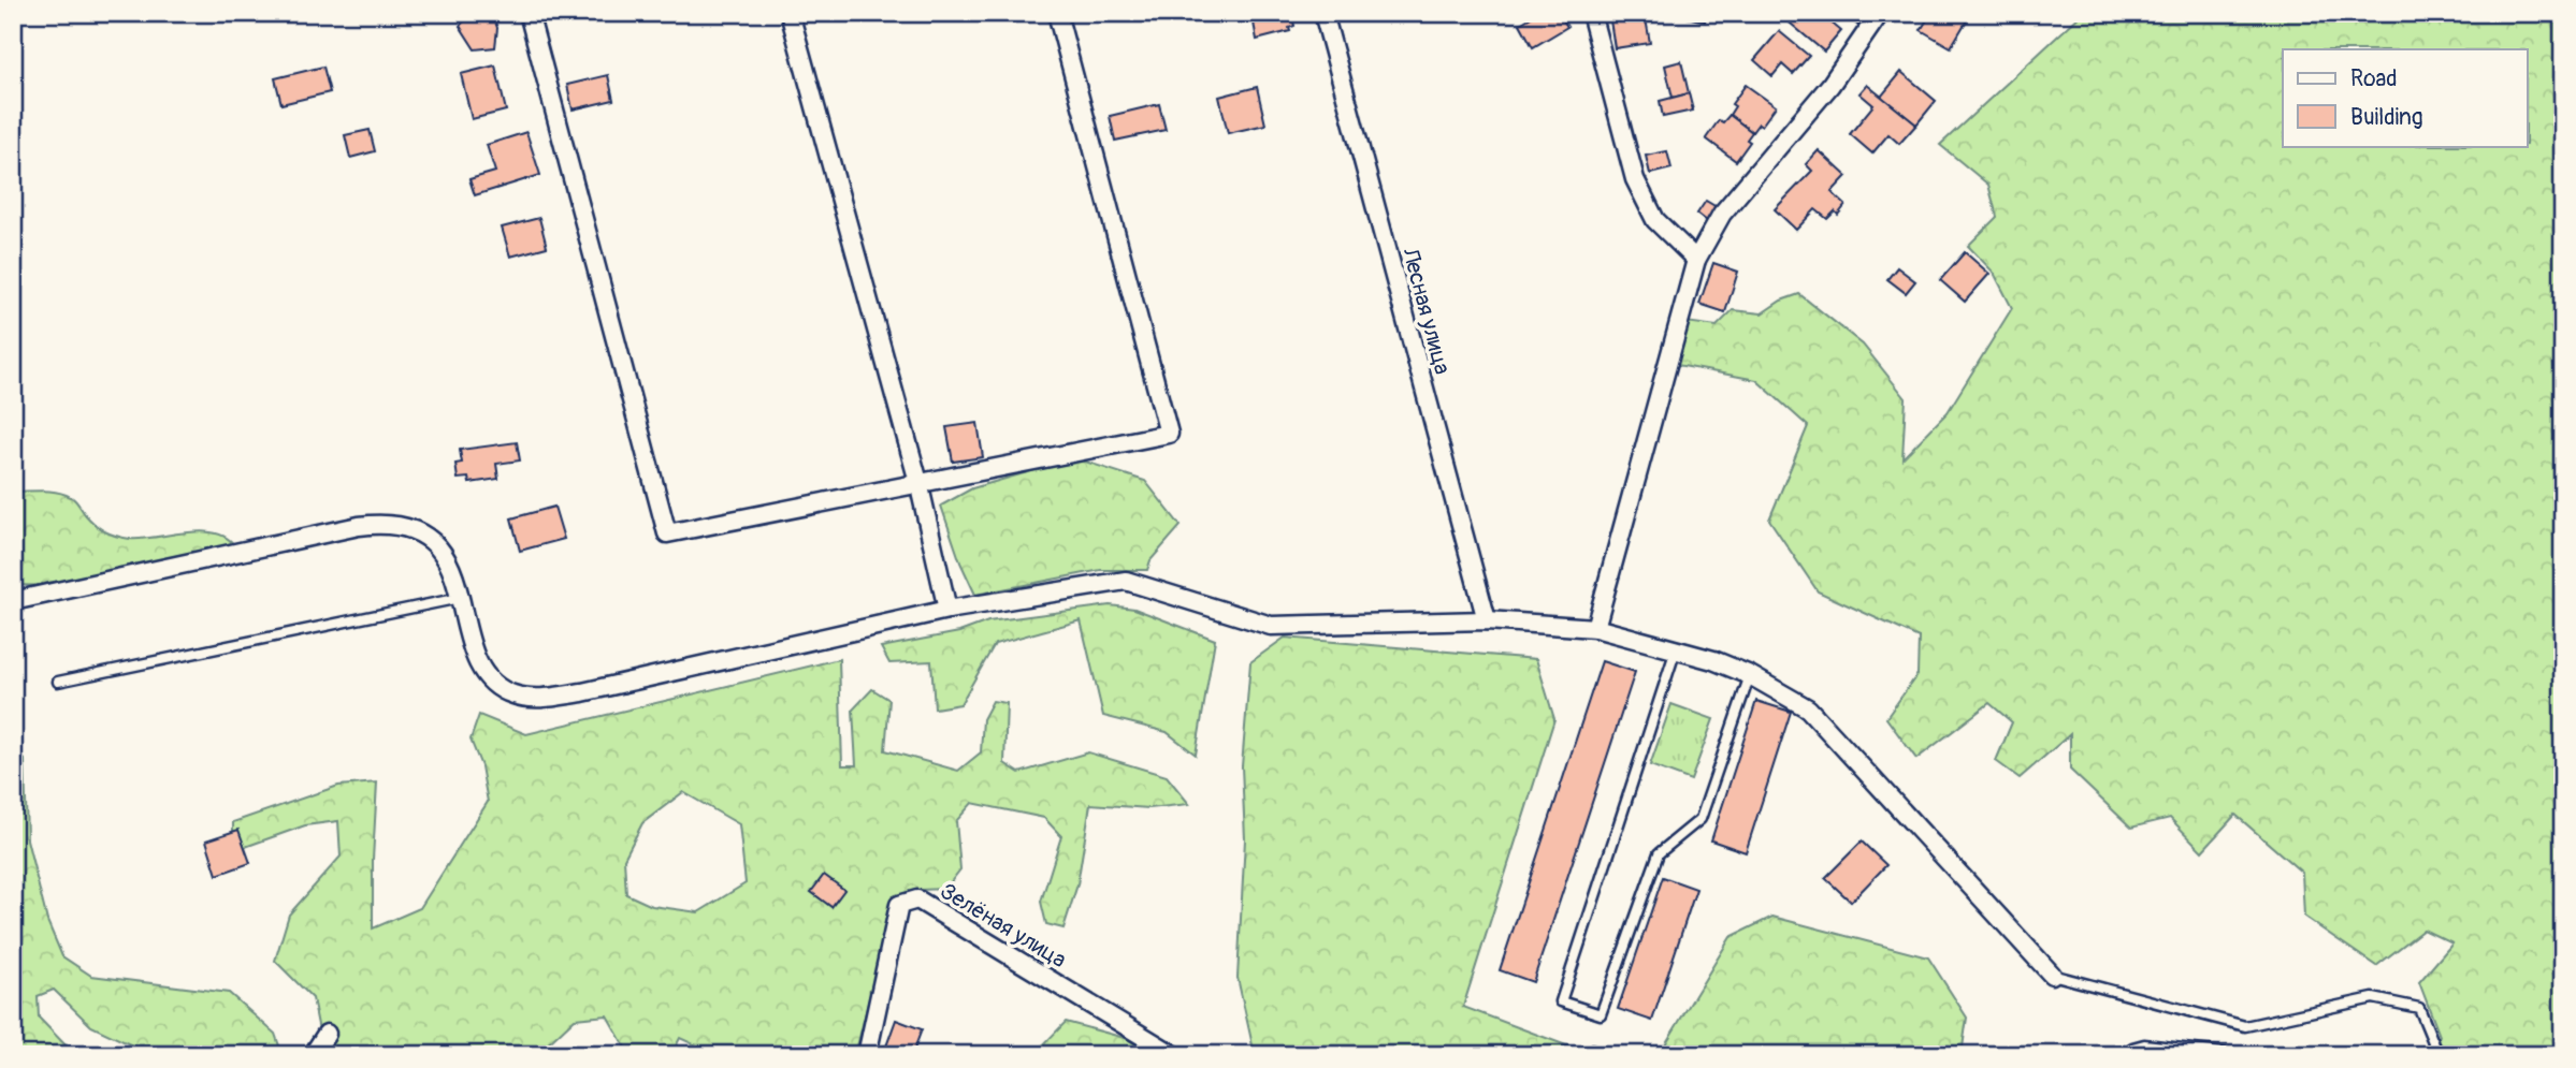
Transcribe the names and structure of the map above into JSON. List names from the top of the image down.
{
  "streets": {
    "street": ["Лесная улица", "Зелёная улица"]
  },
  "legend": ["Road", "Building"]
}
